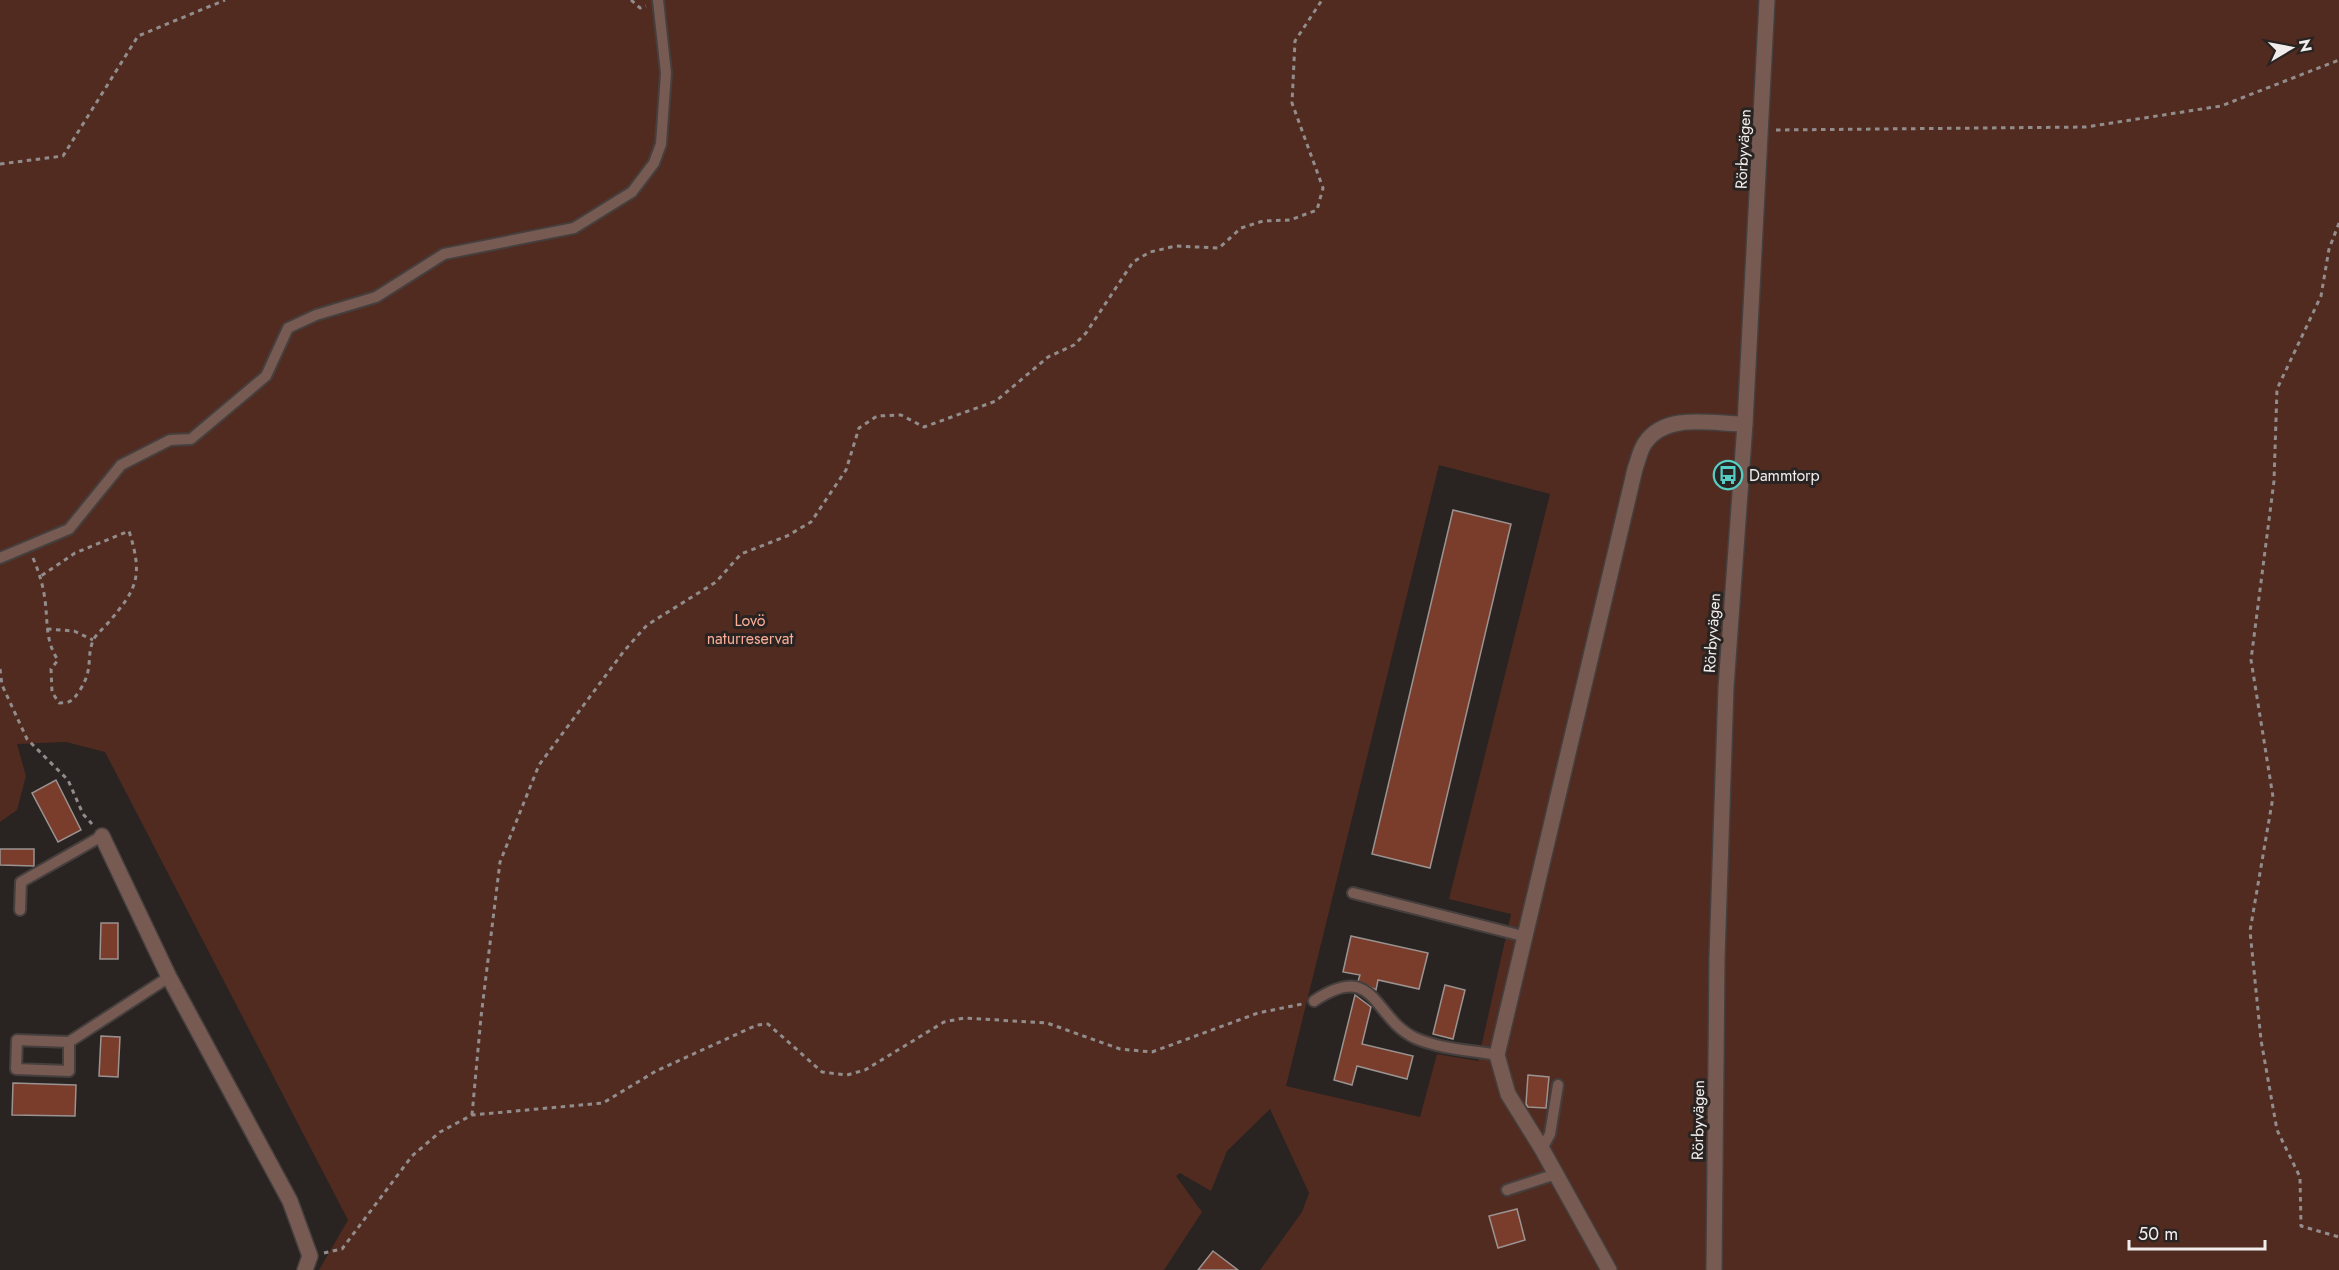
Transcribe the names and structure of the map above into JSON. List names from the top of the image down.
{
  "streets": {
    "street": ["Rörbyvägen"]
  },
  "parks": ["Lovö naturreservat"],
  "places": {
    "bus stop": ["Dammtorp"]
  },
  "scale_bar": "50 m",
  "north": "right"
}
